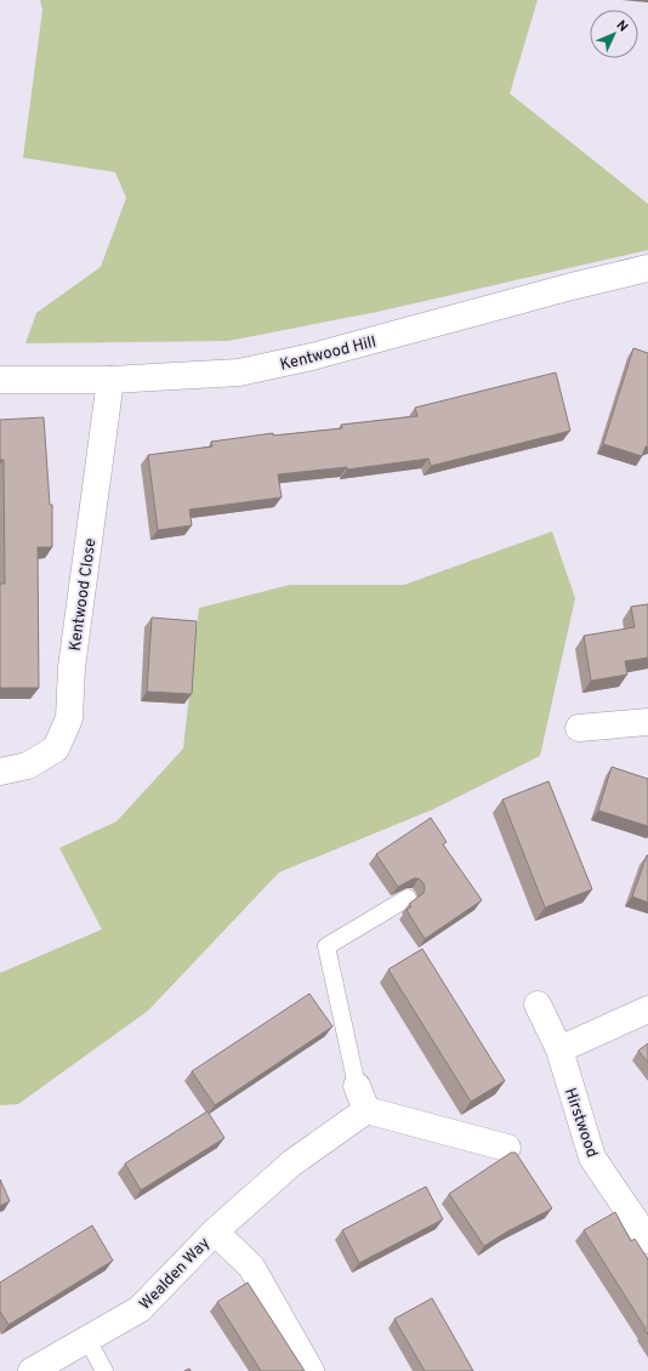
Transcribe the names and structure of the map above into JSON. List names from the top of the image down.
{
  "streets": {
    "street": [
      "Kentwood Hill",
      "Kentwood Close",
      "Hirstwood",
      "Wealden Way"
    ]
  },
  "crossings": [
    ["Kentwood Hill", "Kentwood Close"]
  ],
  "north": "top right"
}
